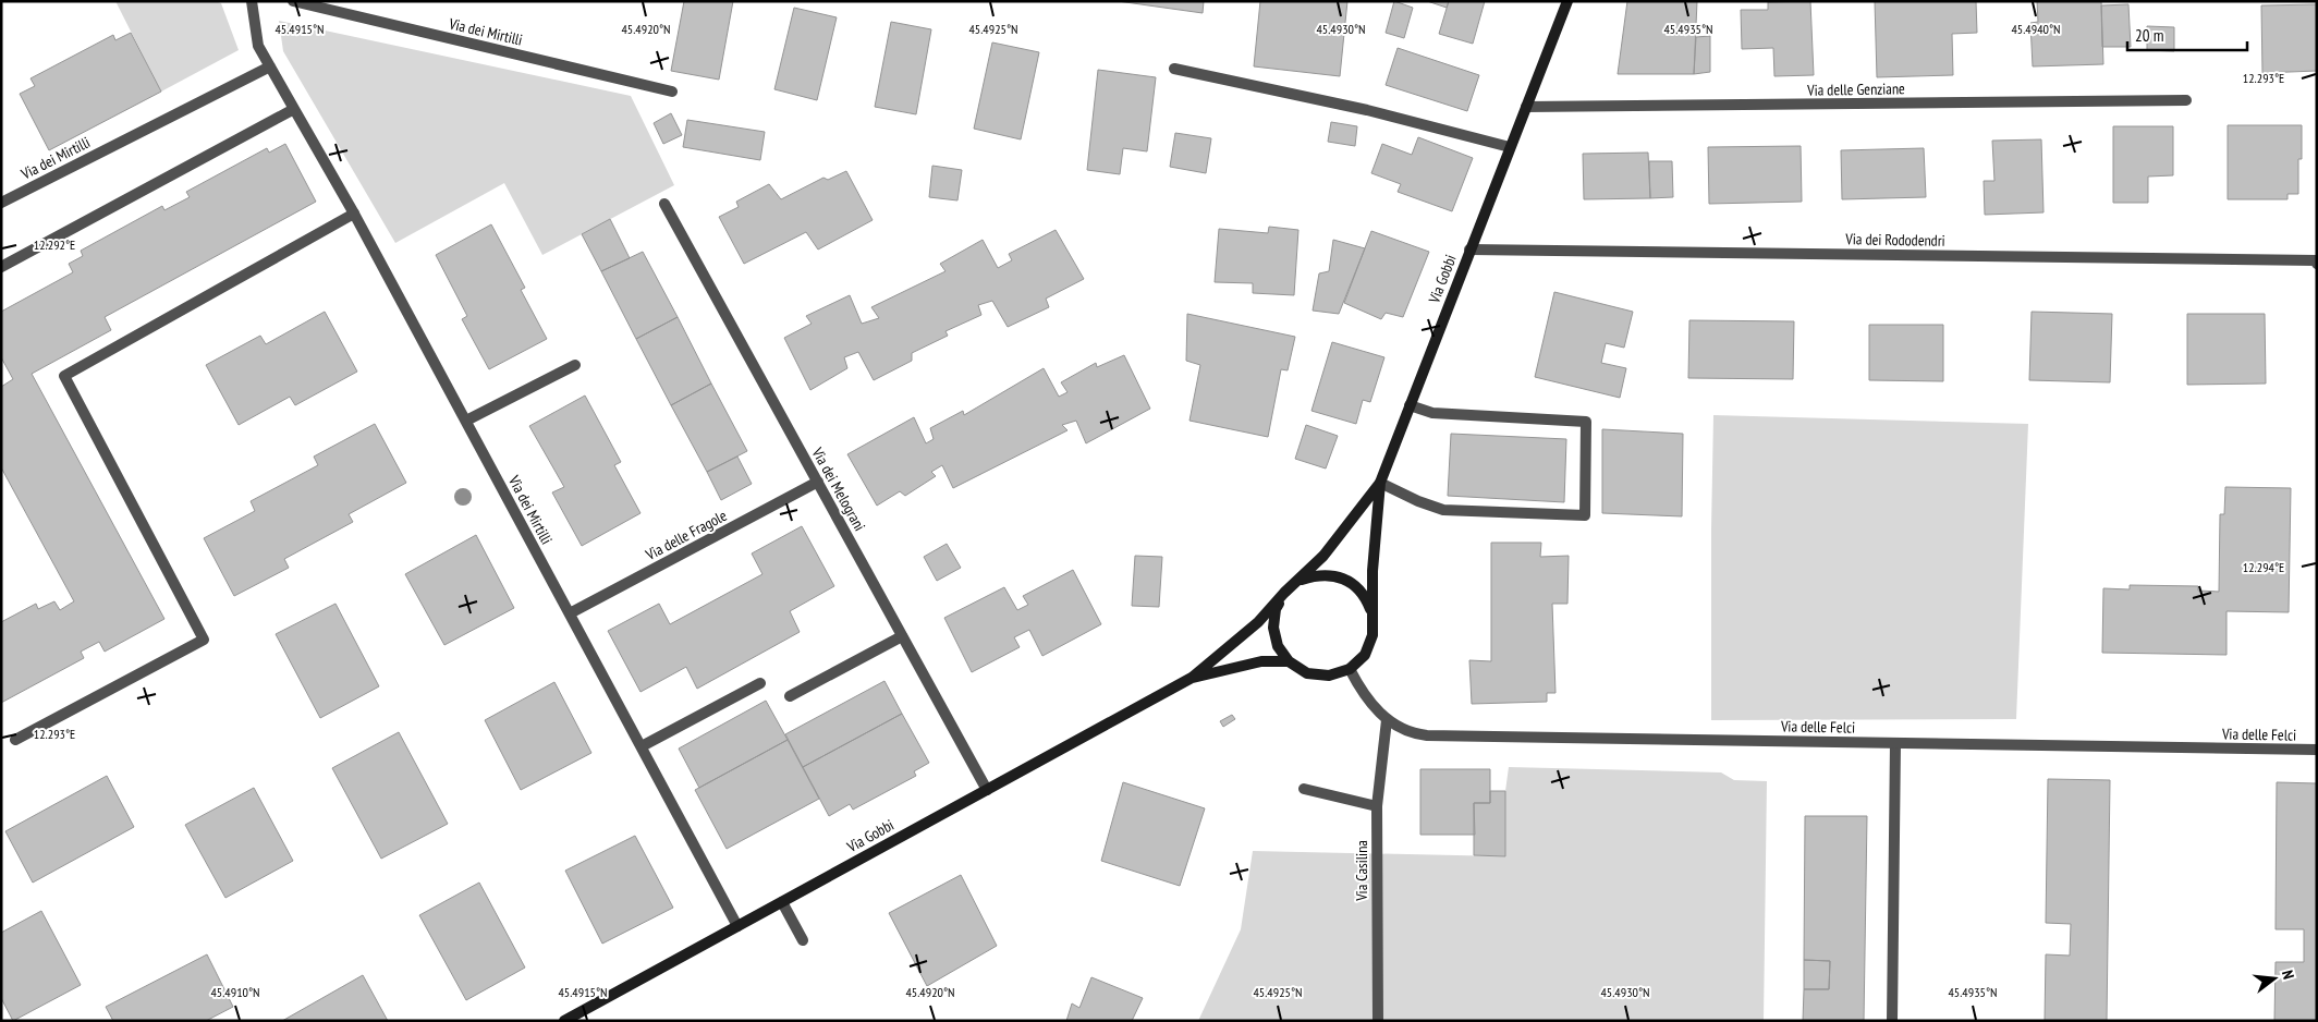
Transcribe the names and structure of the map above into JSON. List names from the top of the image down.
{
  "streets": {
    "street": [
      "Via dei Mirtilli",
      "Via delle Genziane",
      "Via dei Rododendri",
      "Via Gobbi",
      "Via dei Melograni",
      "Via delle Fragole",
      "Via delle Felci",
      "Via Casilina"
    ]
  },
  "crossings": [
    ["Via dei Mirtilli", "Via Gobbi"],
    ["Via dei Mirtilli", "Via delle Fragole"],
    ["Via delle Genziane", "Via Gobbi"],
    ["Via dei Rododendri", "Via Gobbi"],
    ["Via Gobbi", "Via dei Melograni"],
    ["Via Gobbi", "Via delle Felci"],
    ["Via dei Melograni", "Via delle Fragole"],
    ["Via delle Felci", "Via Casilina"]
  ],
  "scale_bar": "20 m",
  "north": "right",
  "coordinates": [
    "45.4915°N",
    "45.4920°N",
    "45.4925°N",
    "45.4930°N",
    "45.4935°N",
    "45.4940°N",
    "12.293°E",
    "12.292°E",
    "12.294°E",
    "45.4910°N"
  ]
}
